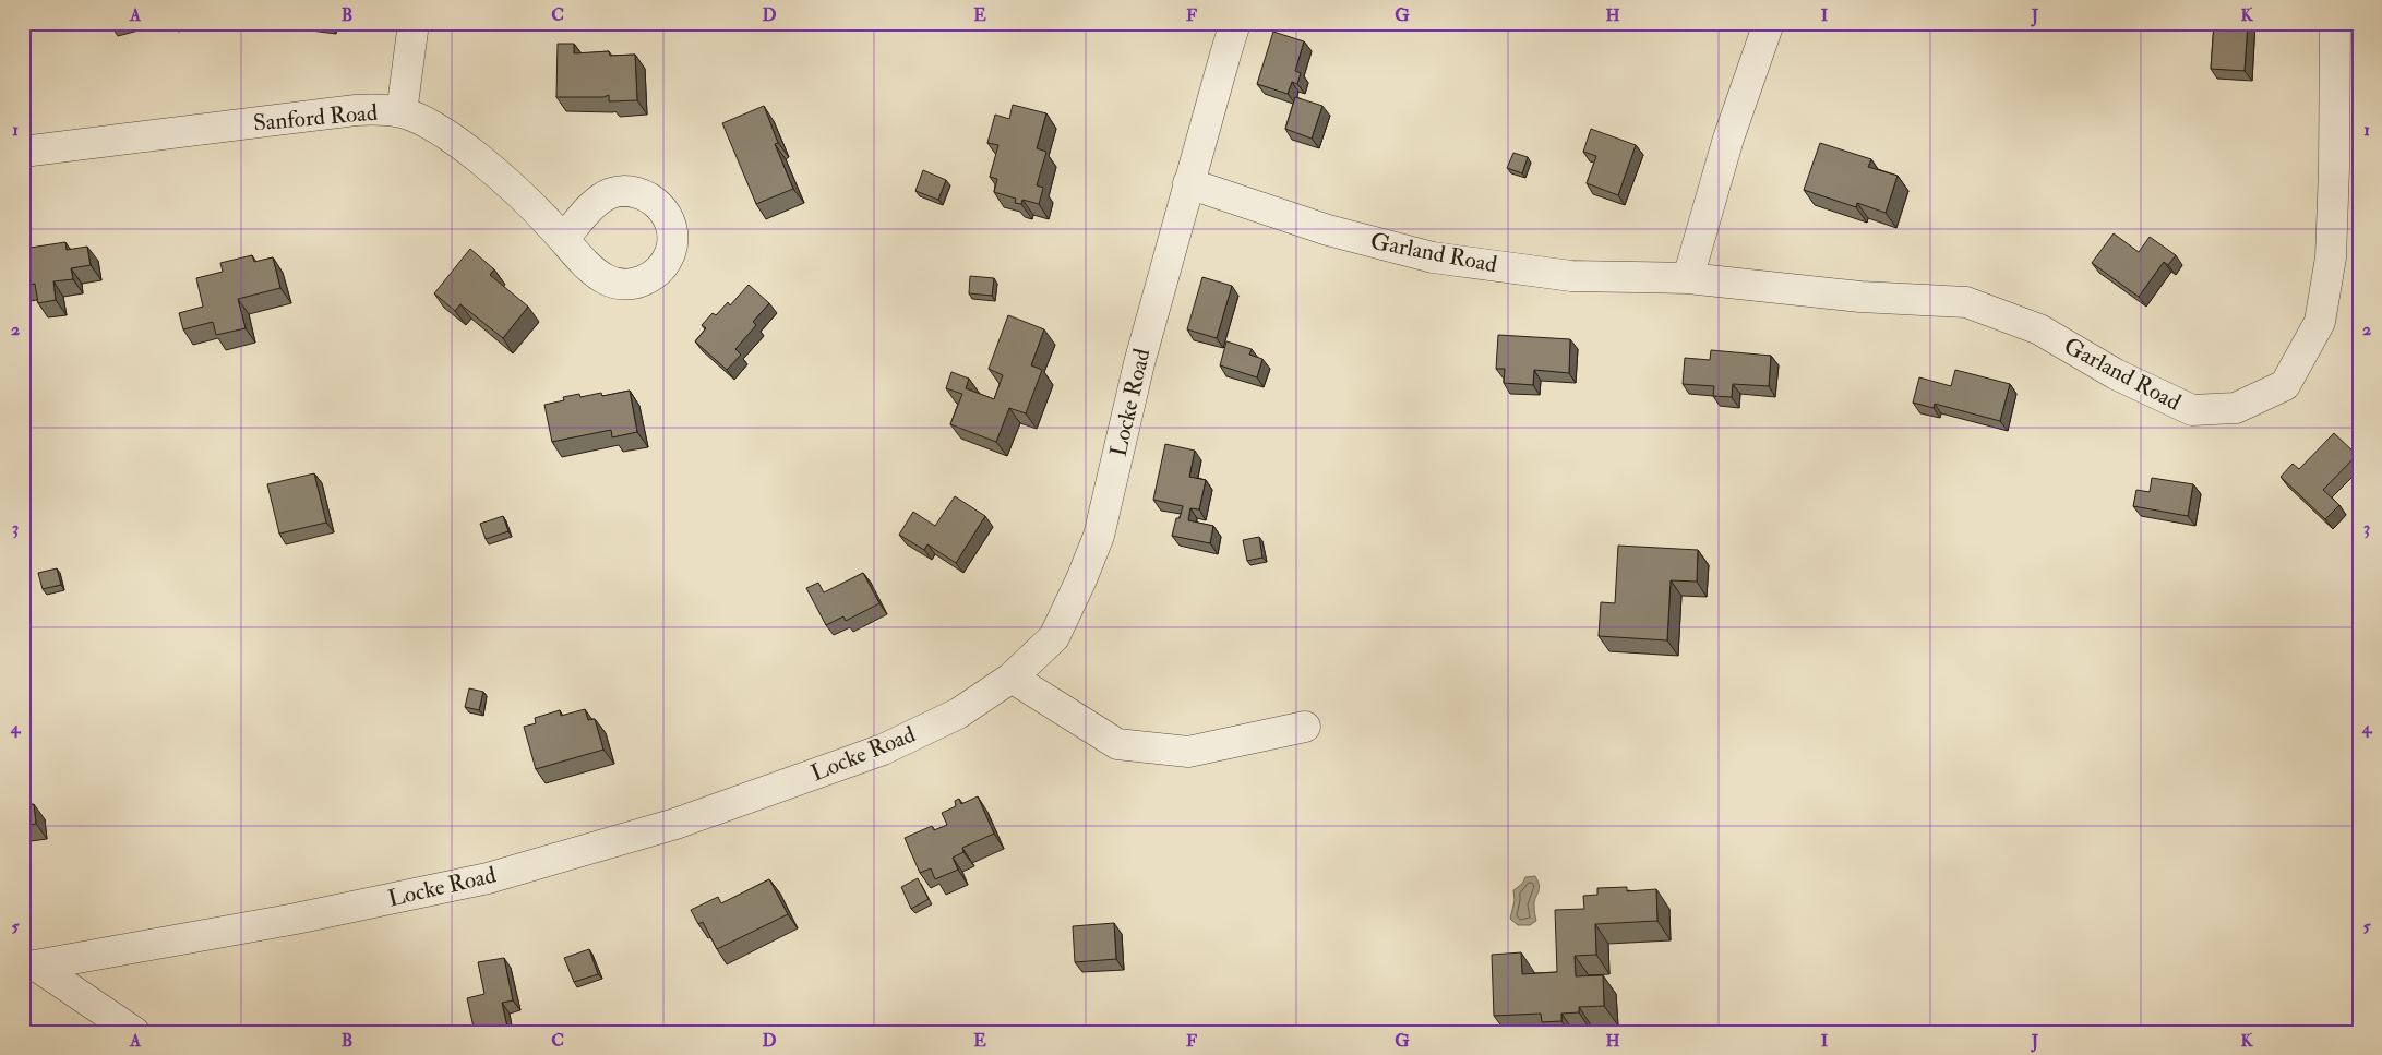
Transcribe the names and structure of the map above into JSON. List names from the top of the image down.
{
  "streets": {
    "street": ["Sanford Road", "Garland Road", "Locke Road"]
  },
  "crossings": [
    ["Garland Road", "Locke Road"]
  ],
  "grid": {
    "columns": [
      "A",
      "B",
      "C",
      "D",
      "E",
      "F",
      "G",
      "H",
      "I",
      "J",
      "K"
    ],
    "rows": [
      "1",
      "2",
      "3",
      "4",
      "5"
    ]
  }
}
